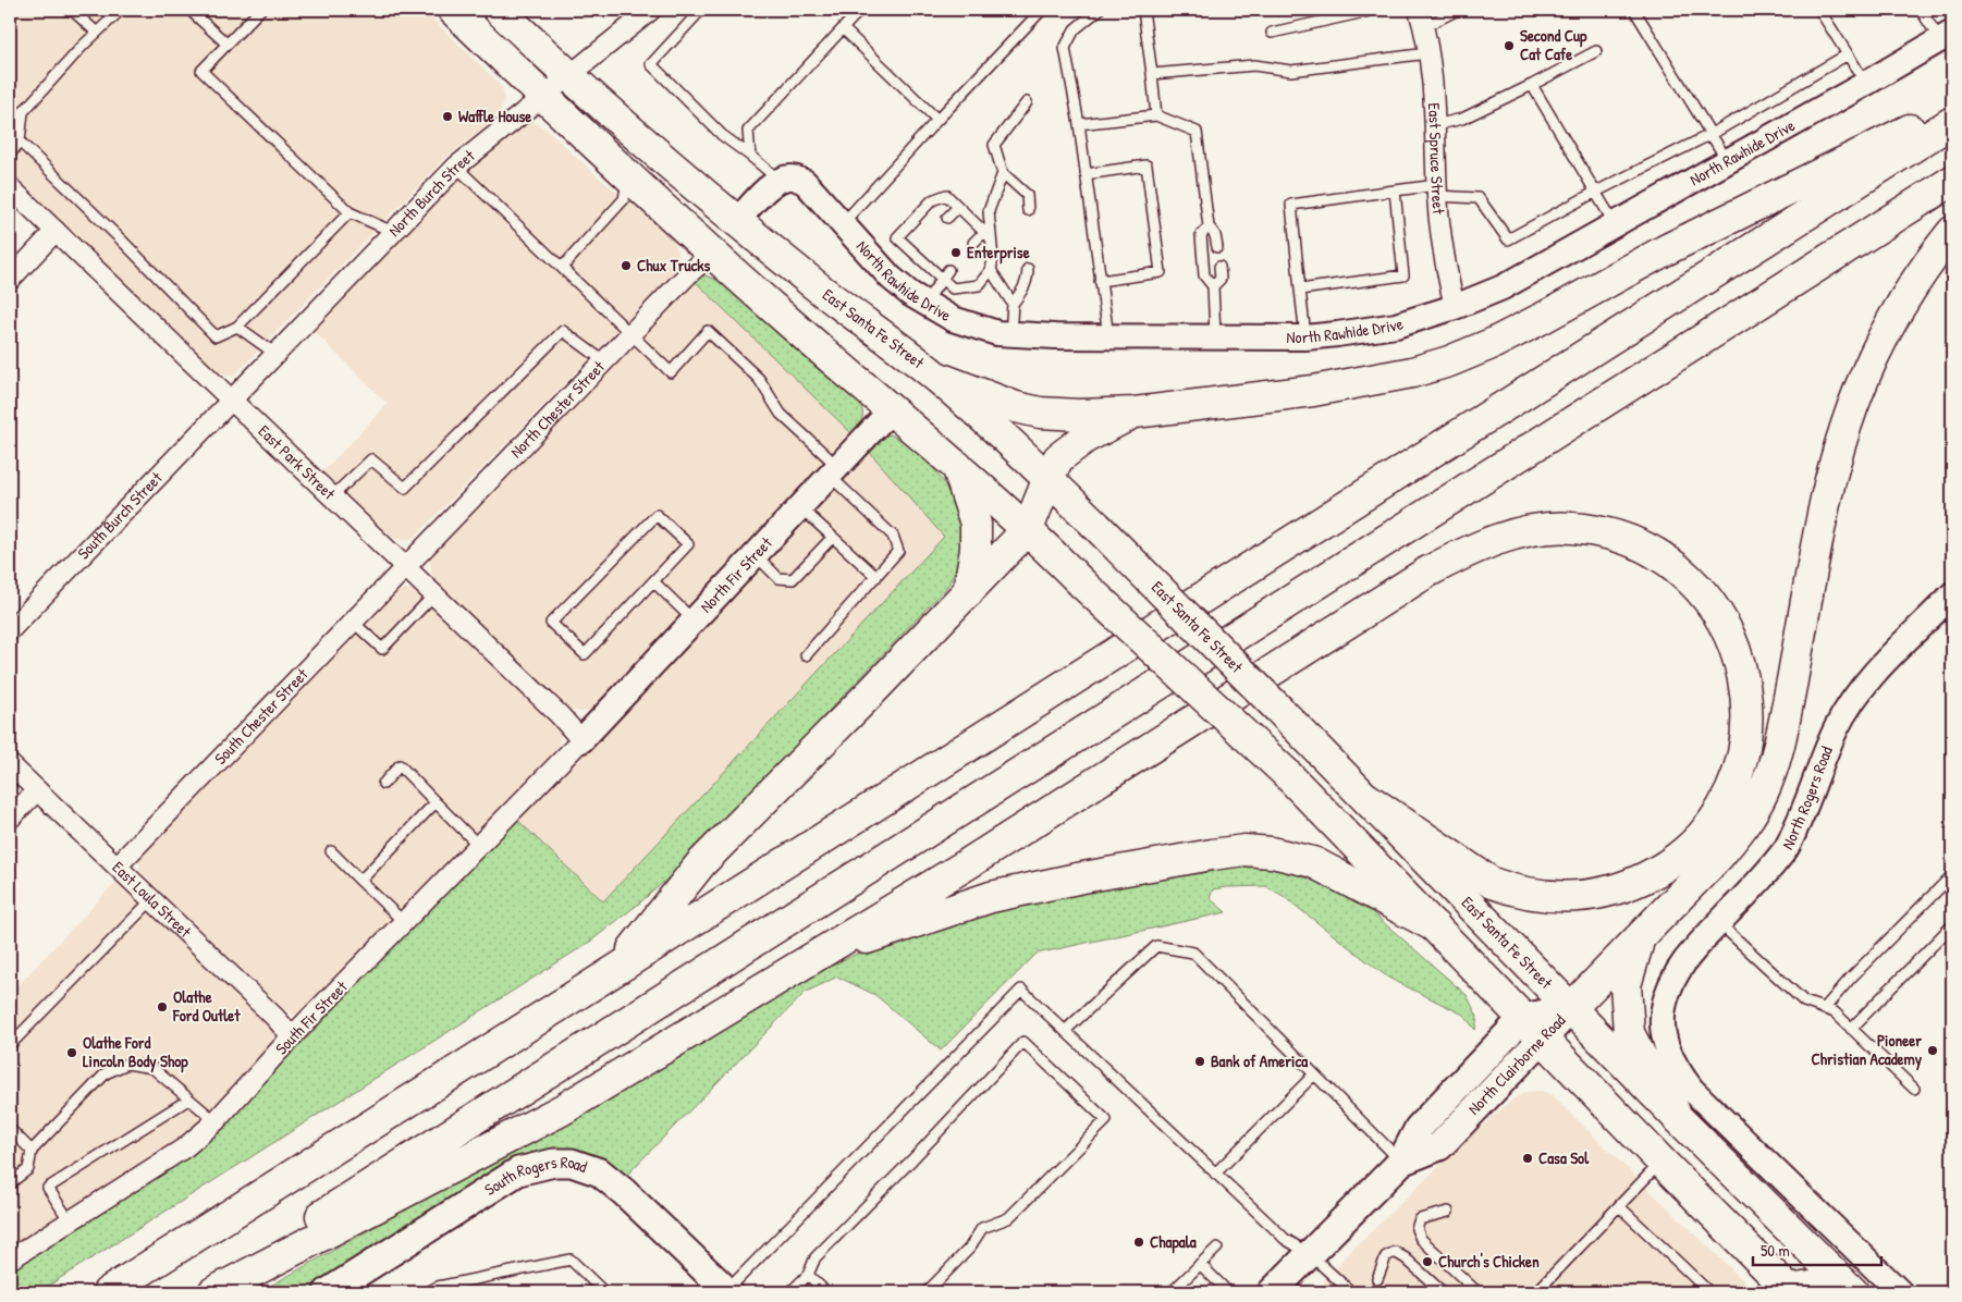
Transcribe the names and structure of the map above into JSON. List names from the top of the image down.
{
  "streets": {
    "main road": ["East Santa Fe Street", "North Clairborne Road", "South Rogers Road"],
    "street": [
      "North Rawhide Drive",
      "East Spruce Street",
      "North Burch Street",
      "North Chester Street",
      "East Park Street",
      "South Burch Street",
      "North Fir Street",
      "South Chester Street",
      "North Rogers Road",
      "East Loula Street",
      "South Fir Street"
    ]
  },
  "crossings": [
    ["North Rawhide Drive", "East Spruce Street"],
    ["North Burch Street", "East Santa Fe Street"],
    ["North Burch Street", "East Park Street"],
    ["North Burch Street", "South Burch Street"],
    ["East Santa Fe Street", "North Clairborne Road"],
    ["North Chester Street", "East Park Street"],
    ["North Chester Street", "South Chester Street"],
    ["East Park Street", "South Burch Street"],
    ["East Park Street", "North Fir Street"],
    ["East Park Street", "South Chester Street"],
    ["East Park Street", "South Fir Street"],
    ["North Fir Street", "South Fir Street"],
    ["South Chester Street", "East Loula Street"],
    ["East Loula Street", "South Fir Street"]
  ],
  "places": [
    "Second Cup Cat Cafe",
    "Waffle House",
    "Enterprise",
    "Chux Trucks",
    "Olathe Ford Outlet",
    "Pioneer Christian Academy",
    "Olathe Ford Lincoln Body Shop",
    "Bank of America",
    "Casa Sol",
    "Chapala",
    "Church's Chicken"
  ],
  "scale_bar": "50 m"
}
